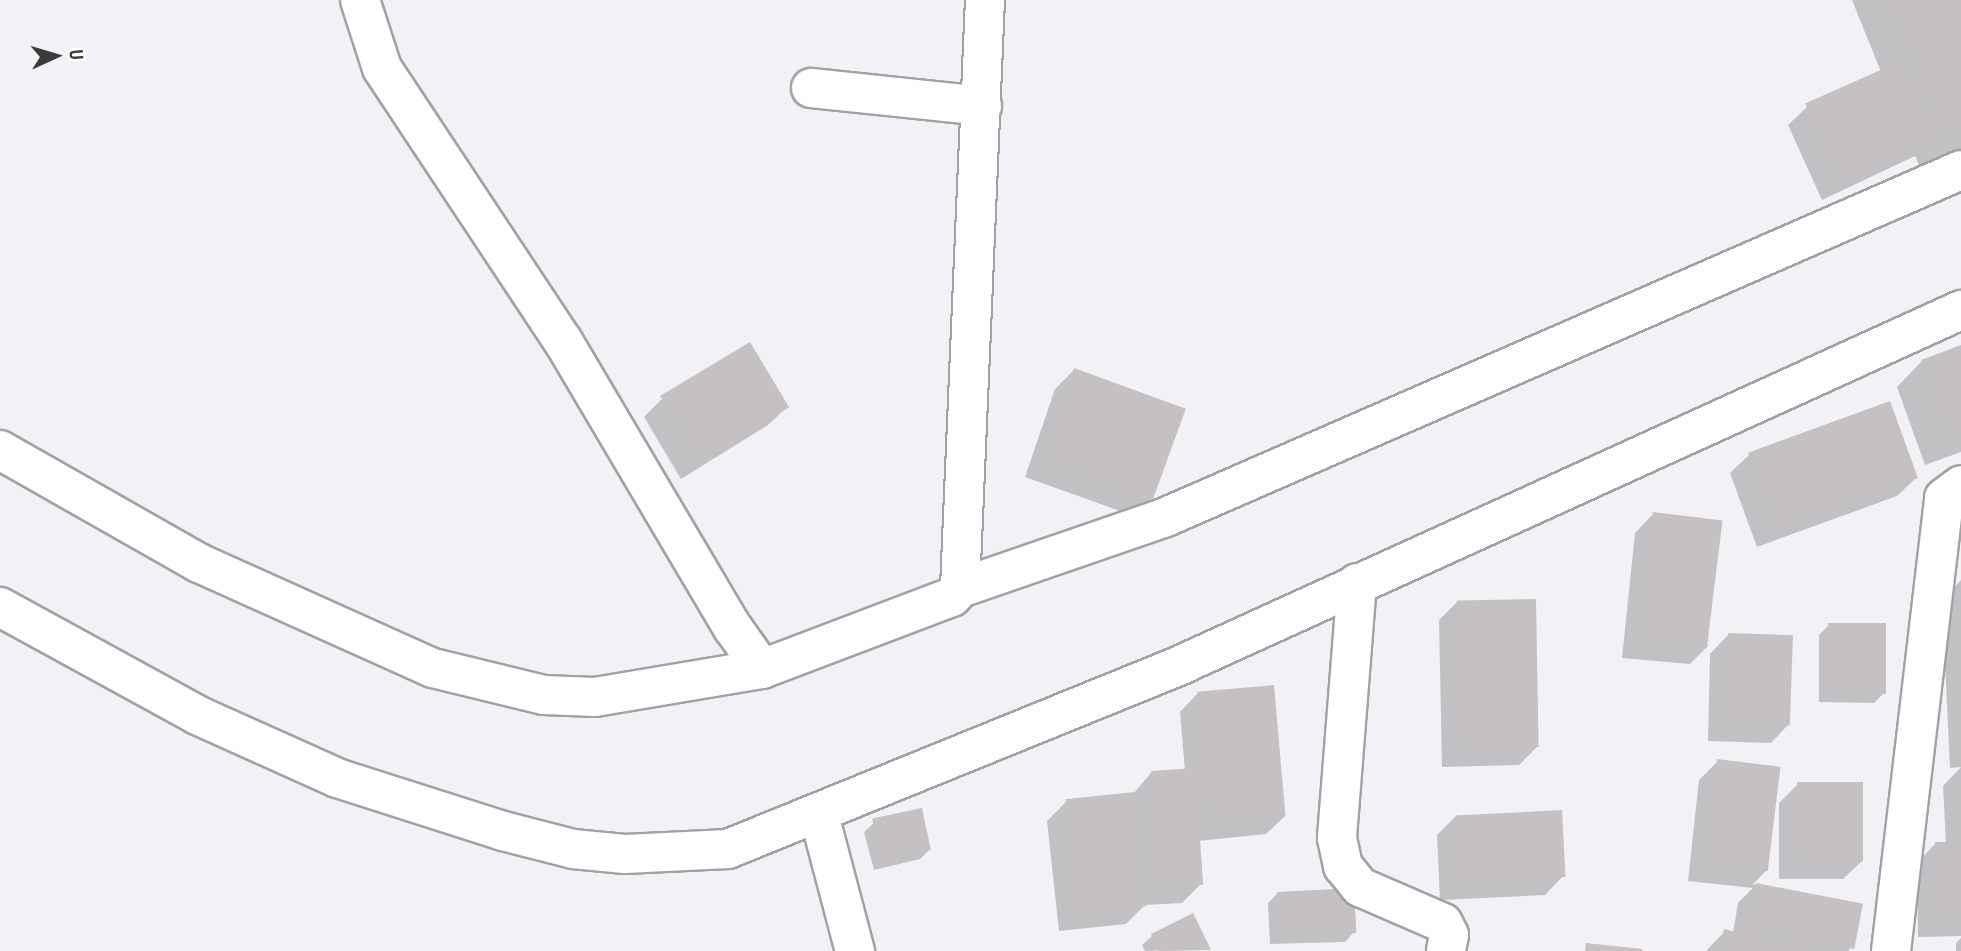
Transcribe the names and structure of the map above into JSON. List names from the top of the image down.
{
  "north": "right"
}
